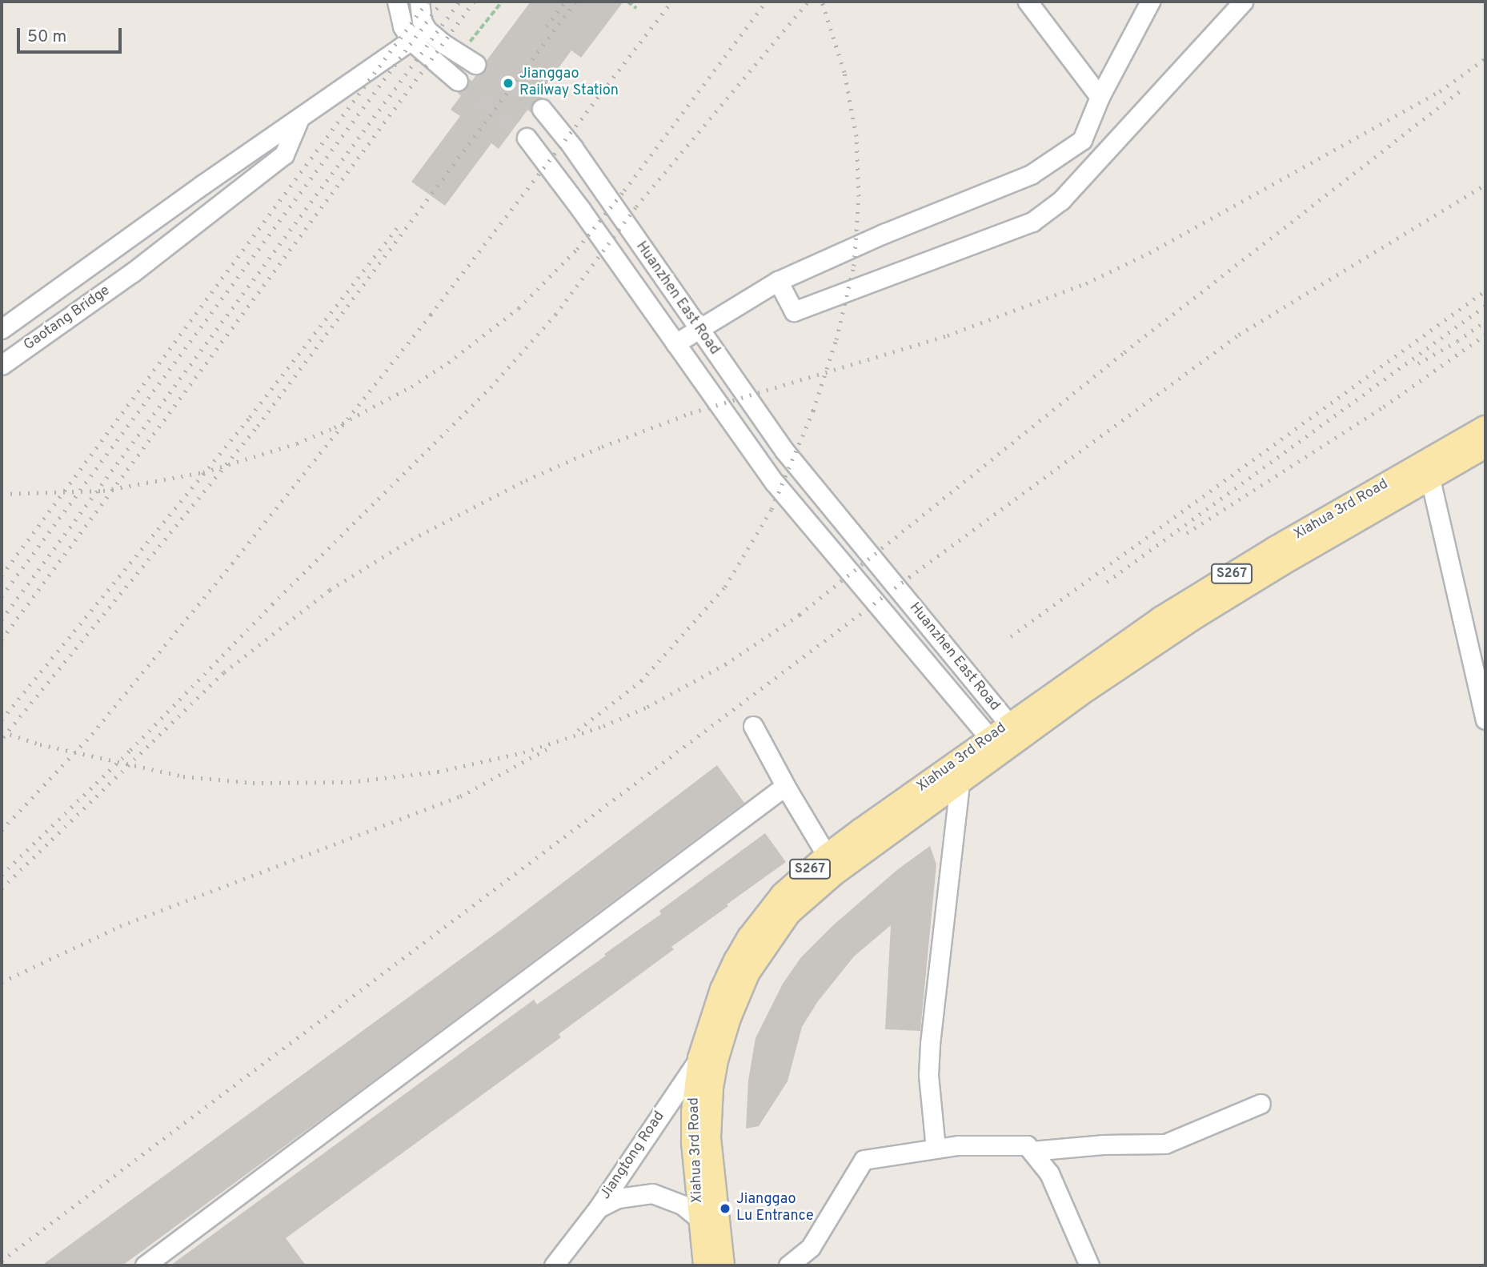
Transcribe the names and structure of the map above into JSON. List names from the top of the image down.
{
  "streets": {
    "main road": ["Xiahua 3rd Road", "S267"],
    "street": ["Huanzhen East Road", "Gaotang Bridge", "Jiangtong Road"]
  },
  "crossings": [
    ["Huanzhen East Road", "Xiahua 3rd Road"],
    ["Xiahua 3rd Road", "Jiangtong Road"]
  ],
  "places": ["Jianggao Railway Station", "Jianggao Lu Entrance"],
  "scale_bar": "50 m"
}
